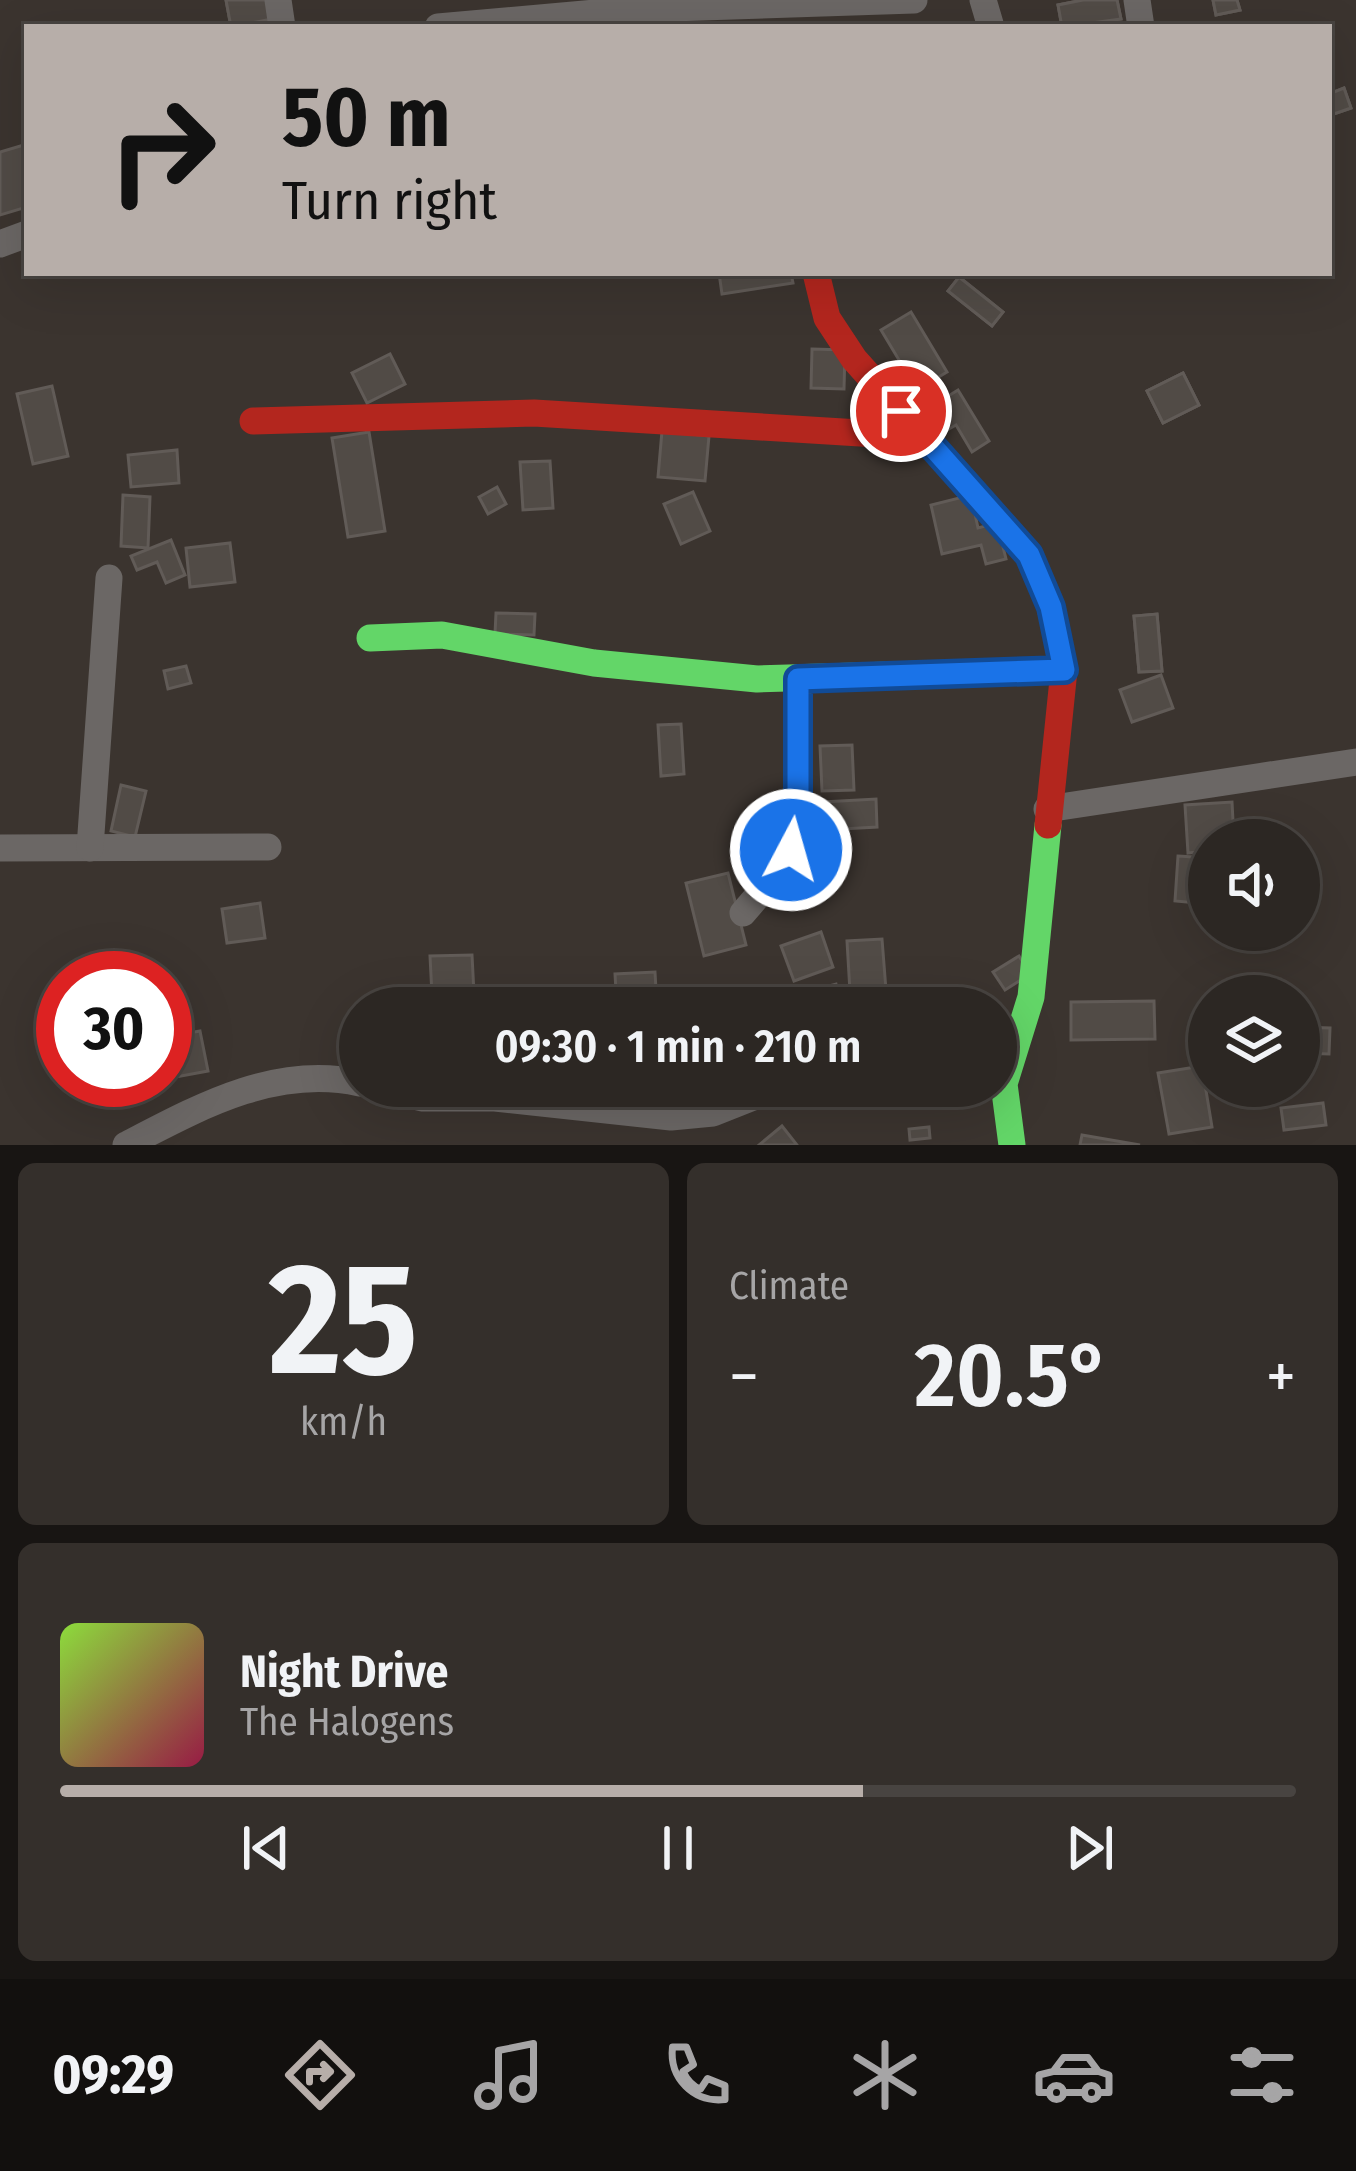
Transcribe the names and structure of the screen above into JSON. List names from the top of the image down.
{
  "page": {
    "turn": ["50 m", "Turn right"],
    "limit": "30",
    "trip": "09:30 · 1 min · 210 m",
    "tile": [
      ["25", "km/h"],
      "Climate"
    ],
    "heat": ["−", "20.5°", "+"],
    "song": ["Night Drive", "The Halogens"],
    "tabs": "09:29"
  }
}
